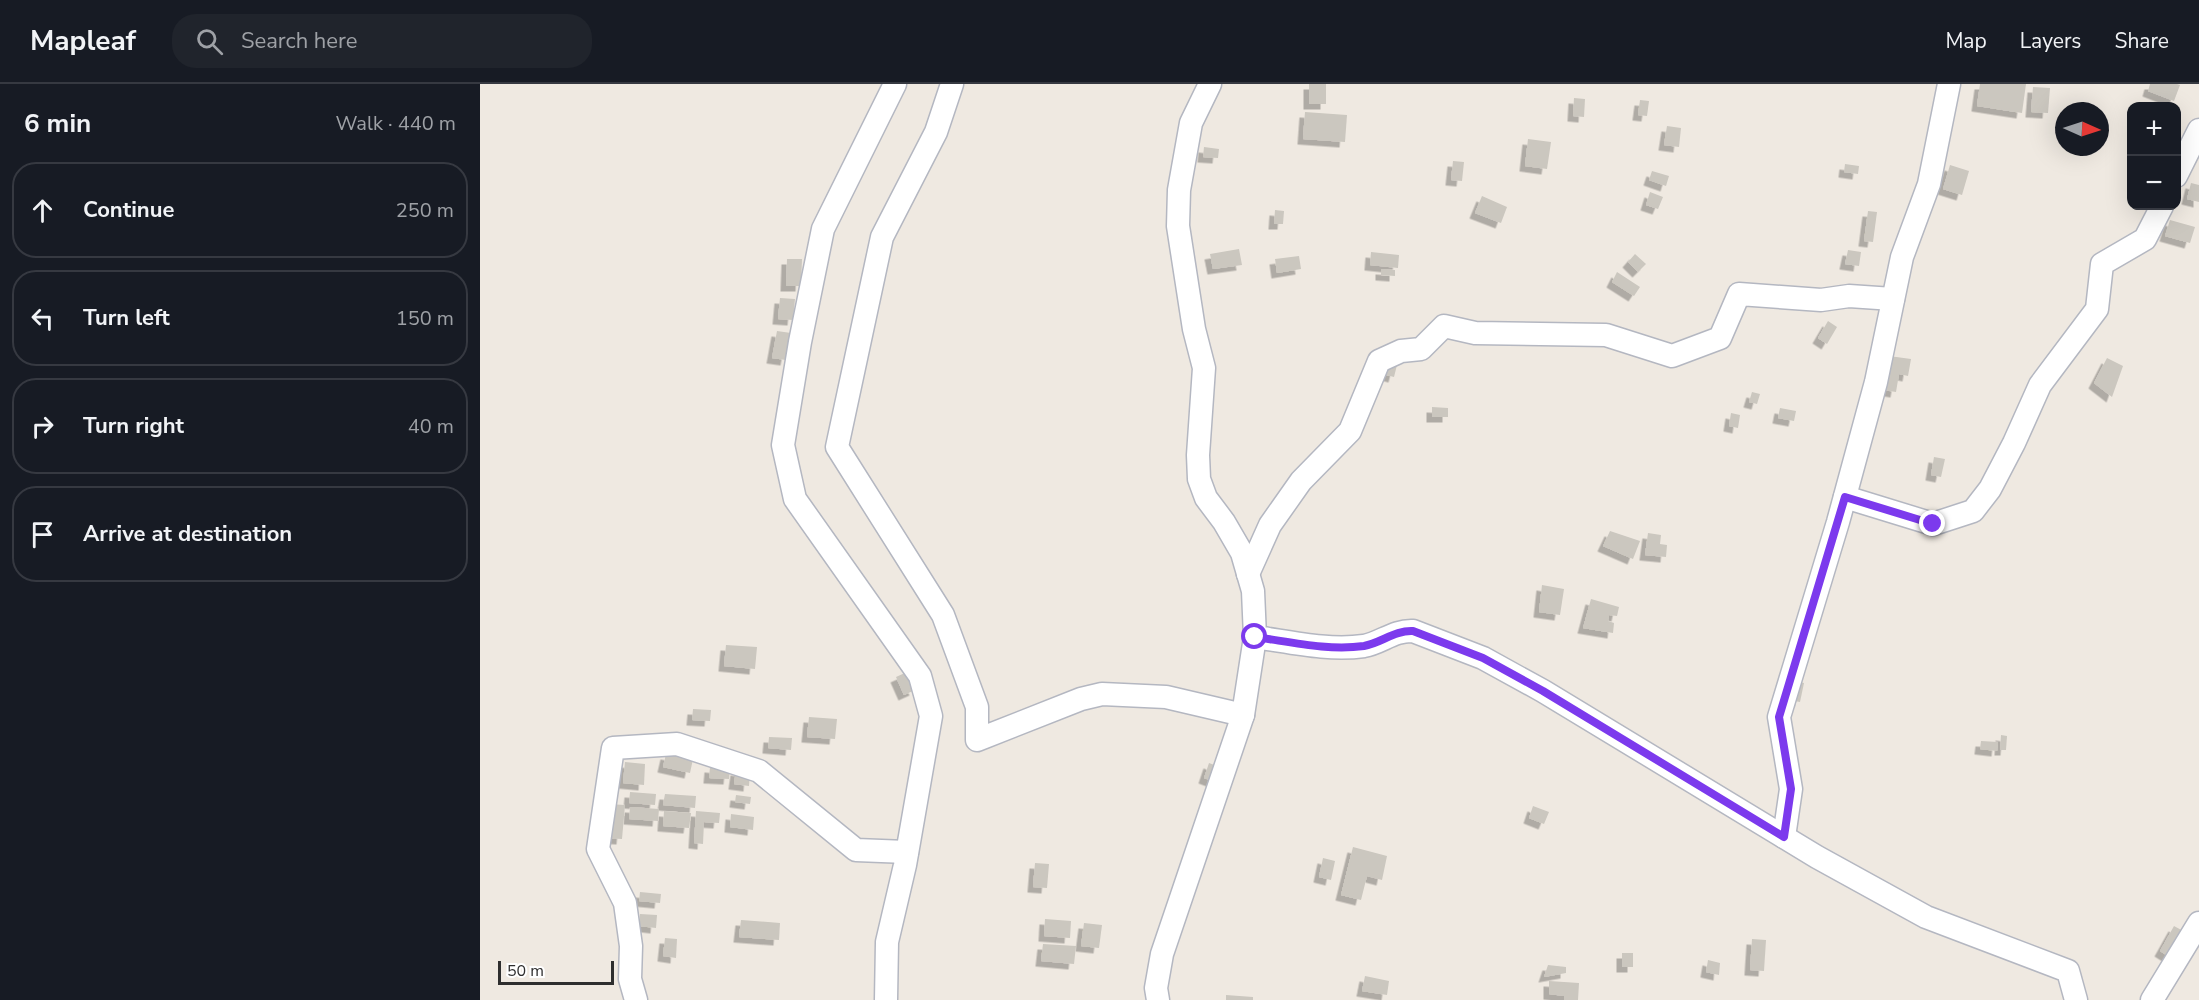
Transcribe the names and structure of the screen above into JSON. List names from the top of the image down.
{
  "scale_bar": "50 m",
  "north": "right",
  "page": {
    "header": "Mapleaf",
    "search": "Search here",
    "nav": ["Map", "Layers", "Share"],
    "heading": ["6 min", "Walk · 440 m"],
    "map_buttons": ["+", "−"],
    "list": [
      ["Continue", "250 m"],
      ["Turn left", "150 m"],
      ["Turn right", "40 m"],
      "Arrive at destination"
    ],
    "scale": "50 m"
  }
}
